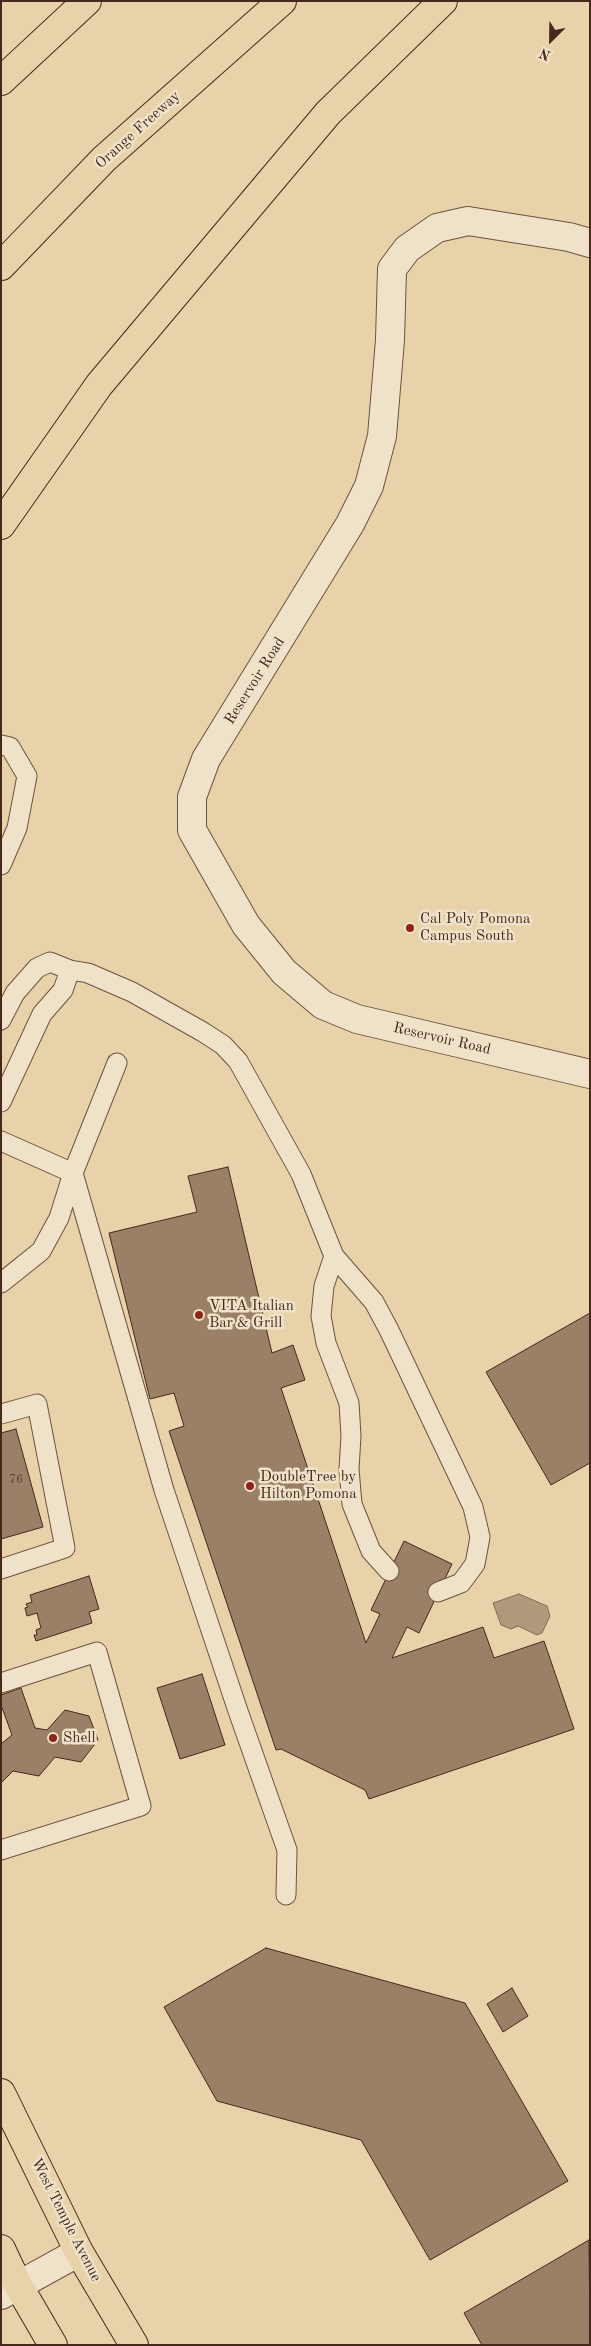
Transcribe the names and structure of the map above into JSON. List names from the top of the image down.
{
  "streets": {
    "main road": ["Orange Freeway", "West Temple Avenue"],
    "street": ["Reservoir Road"]
  },
  "places": [
    "Cal Poly Pomona Campus South",
    "VITA Italian Bar & Grill",
    "DoubleTree by Hilton Pomona",
    "Shell"
  ],
  "house_numbers": ["76"],
  "north": "bottom left"
}
